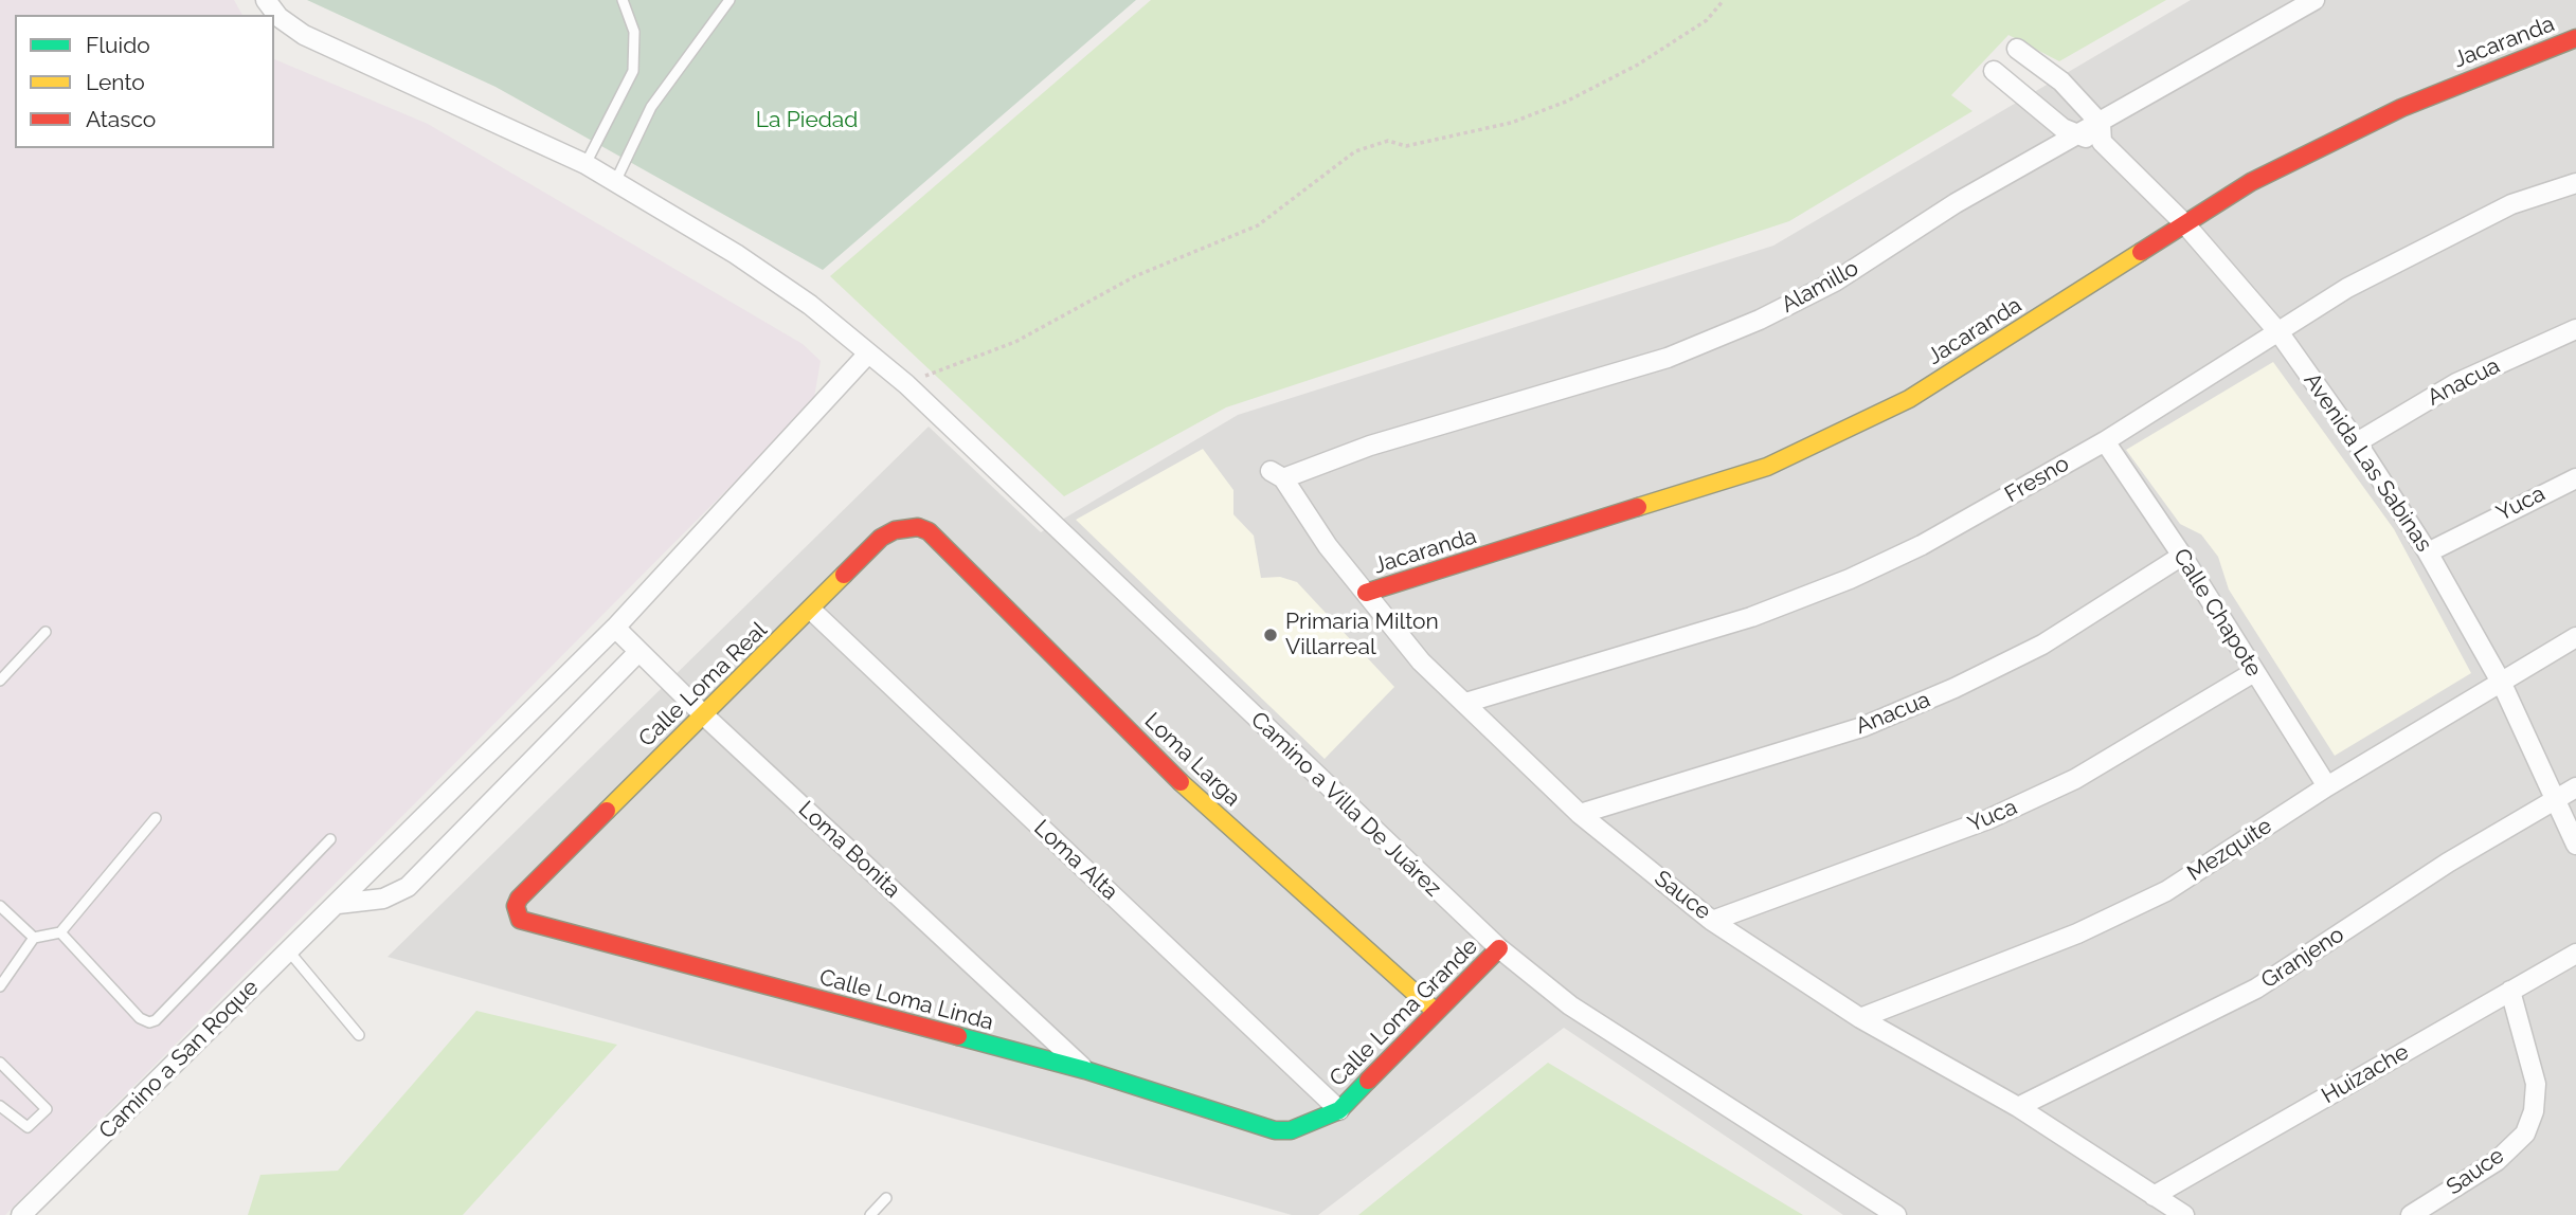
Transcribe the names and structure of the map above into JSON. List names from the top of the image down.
{
  "streets": {
    "street": [
      "Jacaranda",
      "Alamillo",
      "Anacua",
      "Avenida Las Sabinas",
      "Fresno",
      "Yuca",
      "Calle Chapote",
      "Calle Loma Real",
      "Loma Larga",
      "Camino a Villa De Juárez",
      "Loma Bonita",
      "Mezquite",
      "Loma Alta",
      "Sauce",
      "Granjeno",
      "Calle Loma Linda",
      "Calle Loma Grande",
      "Camino a San Roque",
      "Huizache"
    ]
  },
  "crossings": [
    ["Jacaranda", "Avenida Las Sabinas"],
    ["Jacaranda", "Sauce"],
    ["Alamillo", "Avenida Las Sabinas"],
    ["Alamillo", "Sauce"],
    ["Anacua", "Avenida Las Sabinas"],
    ["Anacua", "Calle Chapote"],
    ["Anacua", "Sauce"],
    ["Avenida Las Sabinas", "Fresno"],
    ["Avenida Las Sabinas", "Yuca"],
    ["Avenida Las Sabinas", "Mezquite"],
    ["Avenida Las Sabinas", "Granjeno"],
    ["Fresno", "Calle Chapote"],
    ["Fresno", "Sauce"],
    ["Yuca", "Calle Chapote"],
    ["Yuca", "Sauce"],
    ["Calle Chapote", "Mezquite"],
    ["Calle Loma Real", "Loma Larga"],
    ["Calle Loma Real", "Loma Bonita"],
    ["Calle Loma Real", "Loma Alta"],
    ["Calle Loma Real", "Calle Loma Linda"],
    ["Loma Larga", "Calle Loma Grande"],
    ["Camino a Villa De Juárez", "Calle Loma Grande"],
    ["Camino a Villa De Juárez", "Camino a San Roque"],
    ["Loma Bonita", "Calle Loma Linda"],
    ["Loma Bonita", "Camino a San Roque"],
    ["Mezquite", "Sauce"],
    ["Loma Alta", "Calle Loma Grande"],
    ["Sauce", "Granjeno"],
    ["Sauce", "Huizache"],
    ["Calle Loma Linda", "Calle Loma Grande"]
  ],
  "parks": ["La Piedad"],
  "places": ["Primaria Milton Villarreal"],
  "legend": ["Fluido", "Lento", "Atasco"]
}
